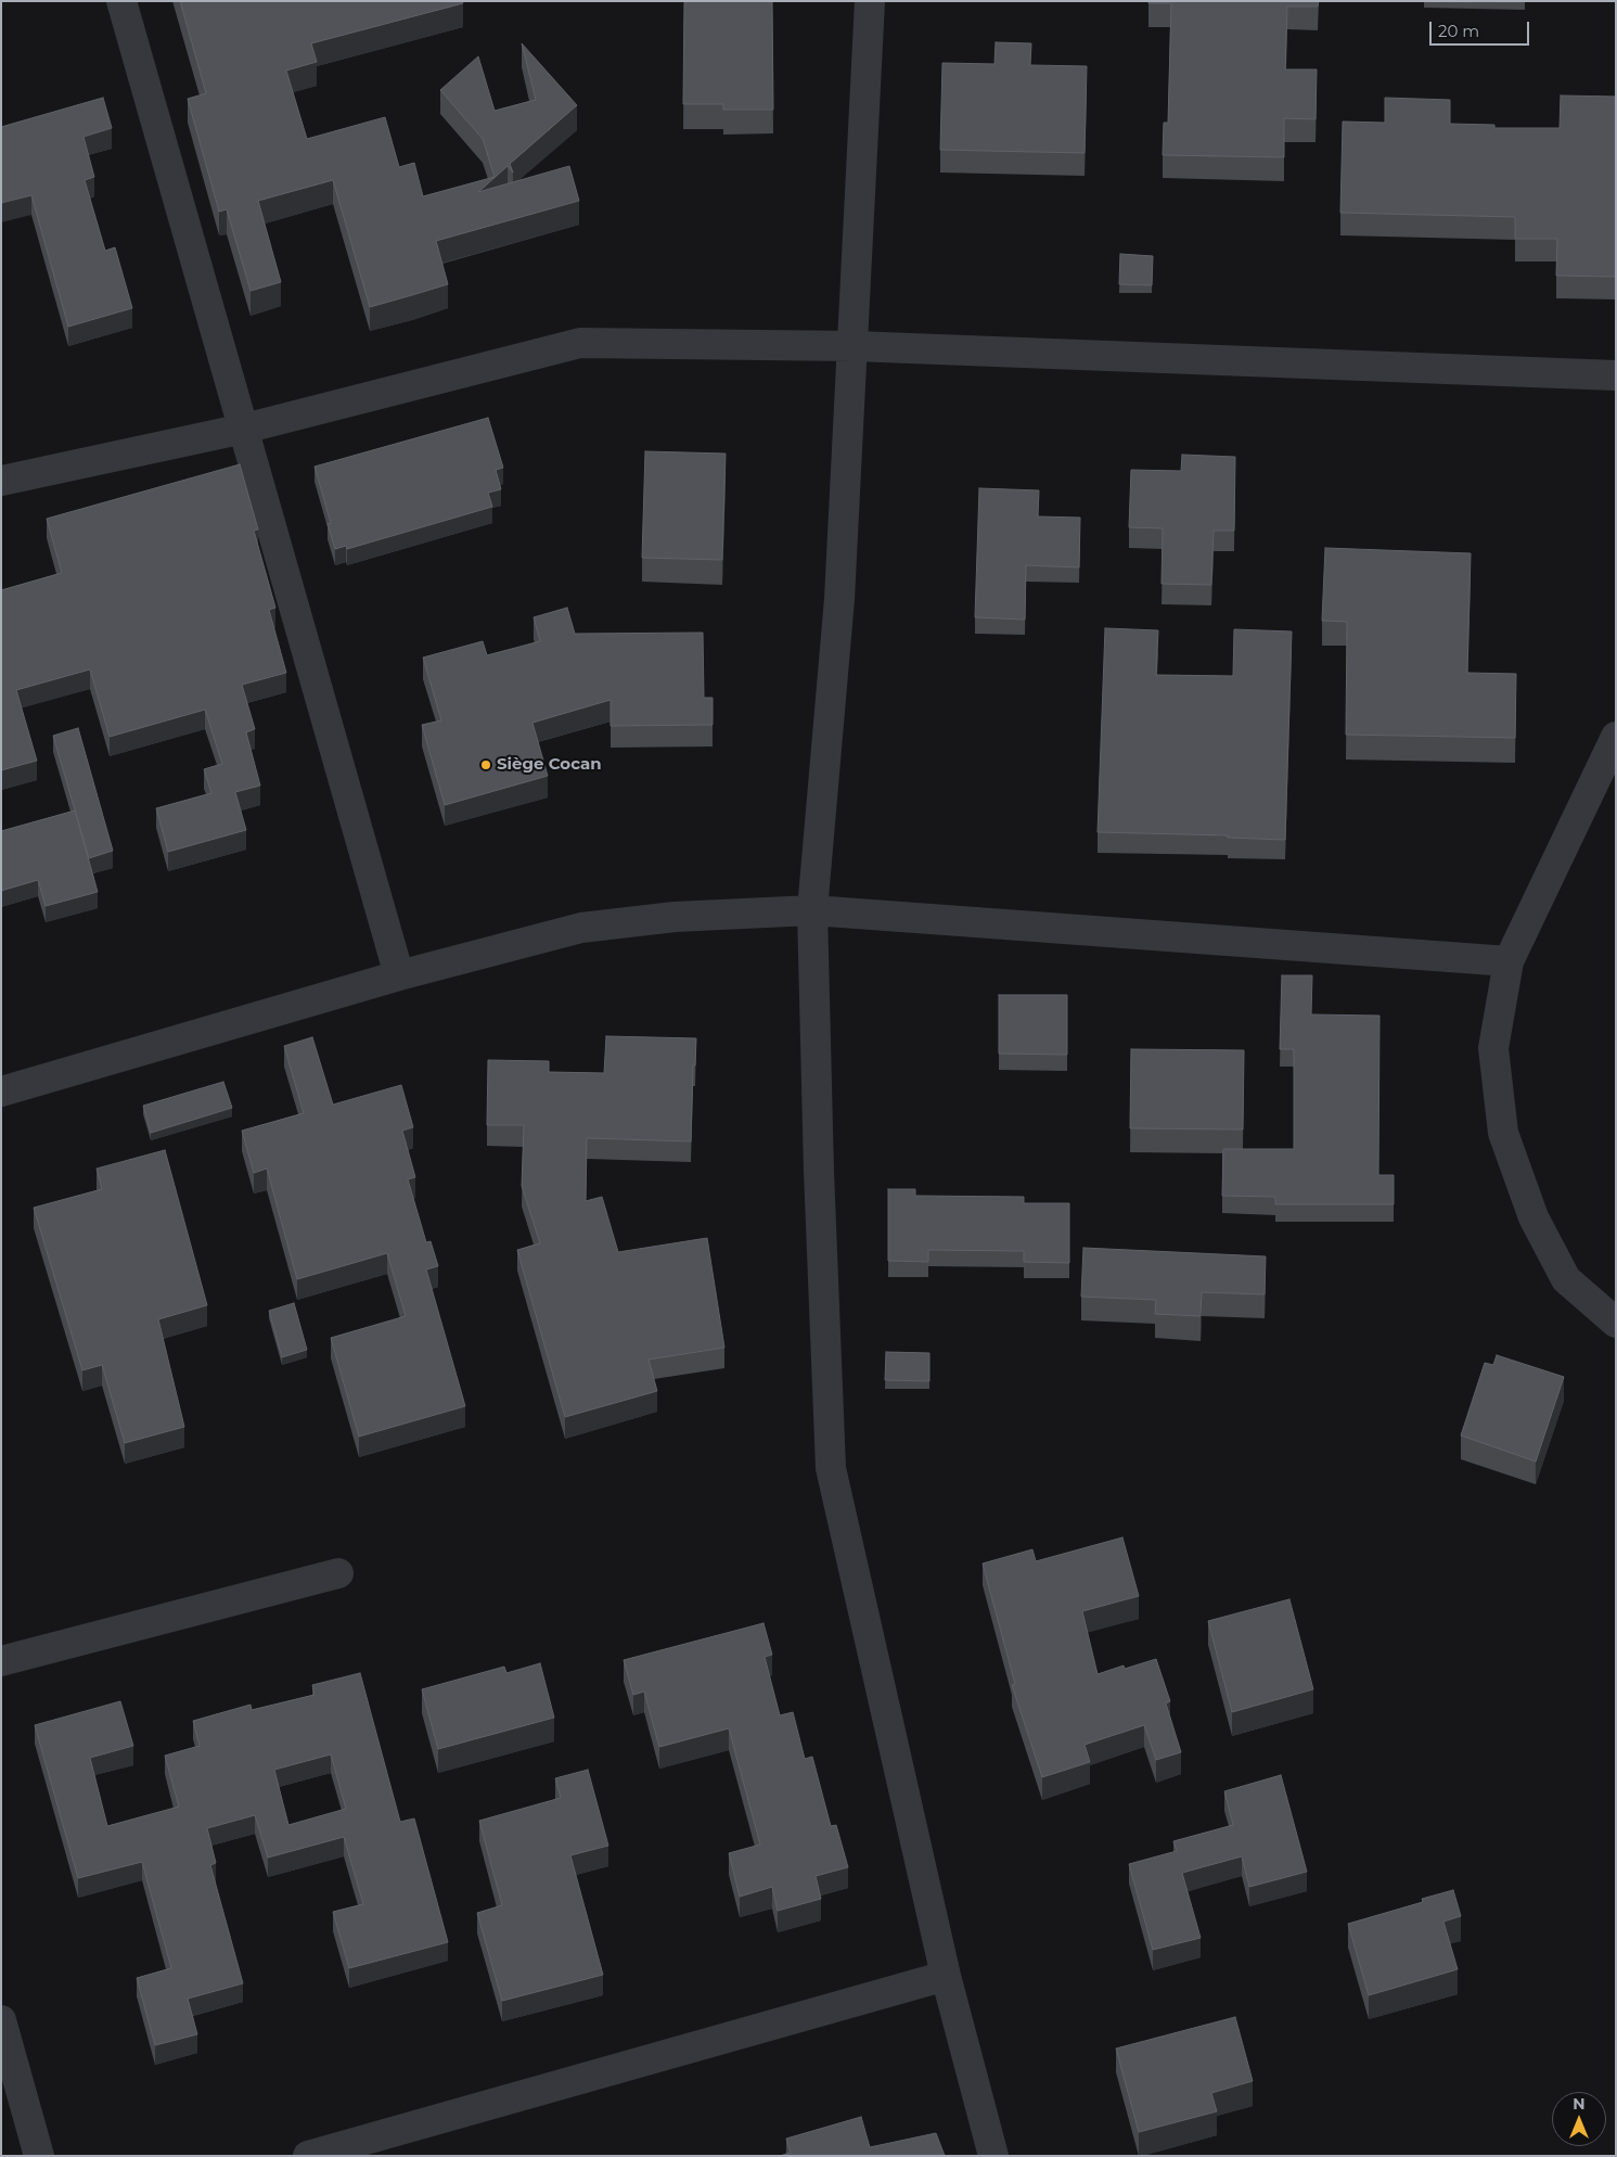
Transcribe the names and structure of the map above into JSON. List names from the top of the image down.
{
  "places": ["Siège Cocan"],
  "scale_bar": "20 m",
  "north": "top"
}
